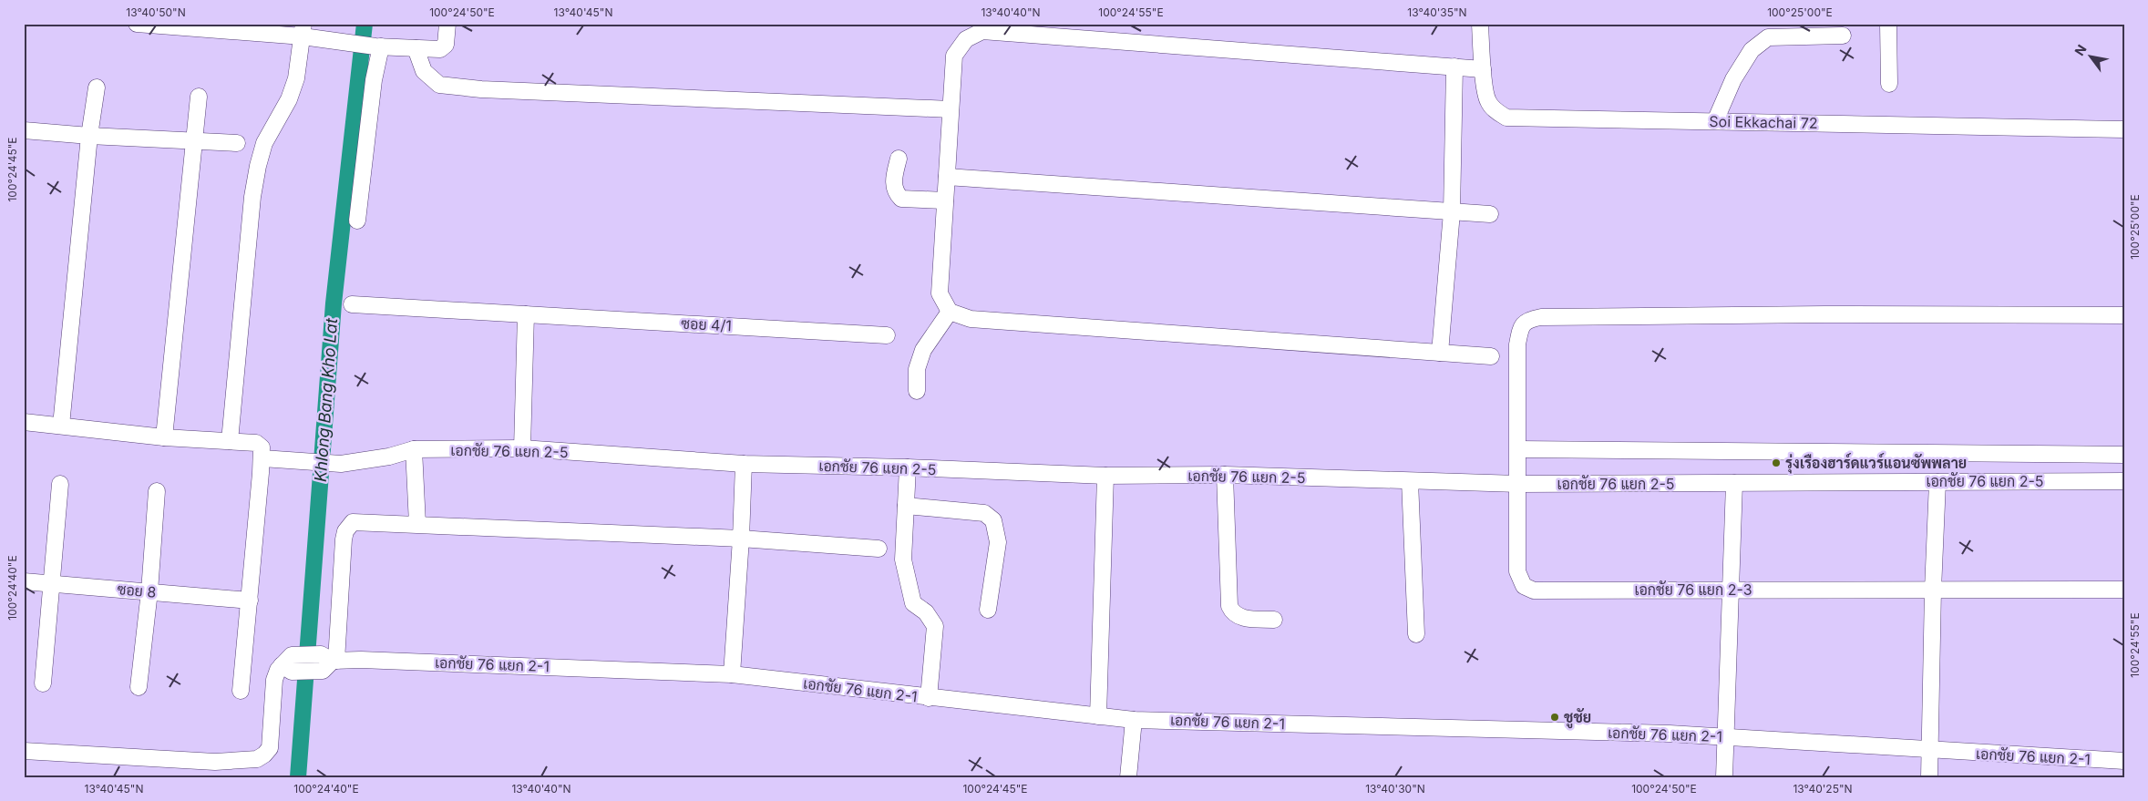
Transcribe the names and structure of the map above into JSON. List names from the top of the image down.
{
  "streets": {
    "street": [
      "Soi Ekkachai 72",
      "ซอย 4/1",
      "เอกชัย 76 แยก 2-5",
      "เอกชัย 76 แยก 2-3",
      "ซอย 8",
      "เอกชัย 76 แยก 2-1"
    ]
  },
  "crossings": [
    ["เอกชัย 76 แยก 2-5", "เอกชัย 76 แยก 2-3"]
  ],
  "water": ["Khlong Bang Kho Lat"],
  "places": ["รุ่งเรืองฮาร์ดแวร์แอนซัพพลาย", "ชูชัย"],
  "north": "top left",
  "coordinates": [
    "13°40'50\"N",
    "100°24'50\"E",
    "13°40'45\"N",
    "13°40'40\"N",
    "100°24'55\"E",
    "13°40'35\"N",
    "100°25'00\"E",
    "100°24'45\"E",
    "100°24'40\"E",
    "13°40'30\"N",
    "13°40'25\"N"
  ]
}
